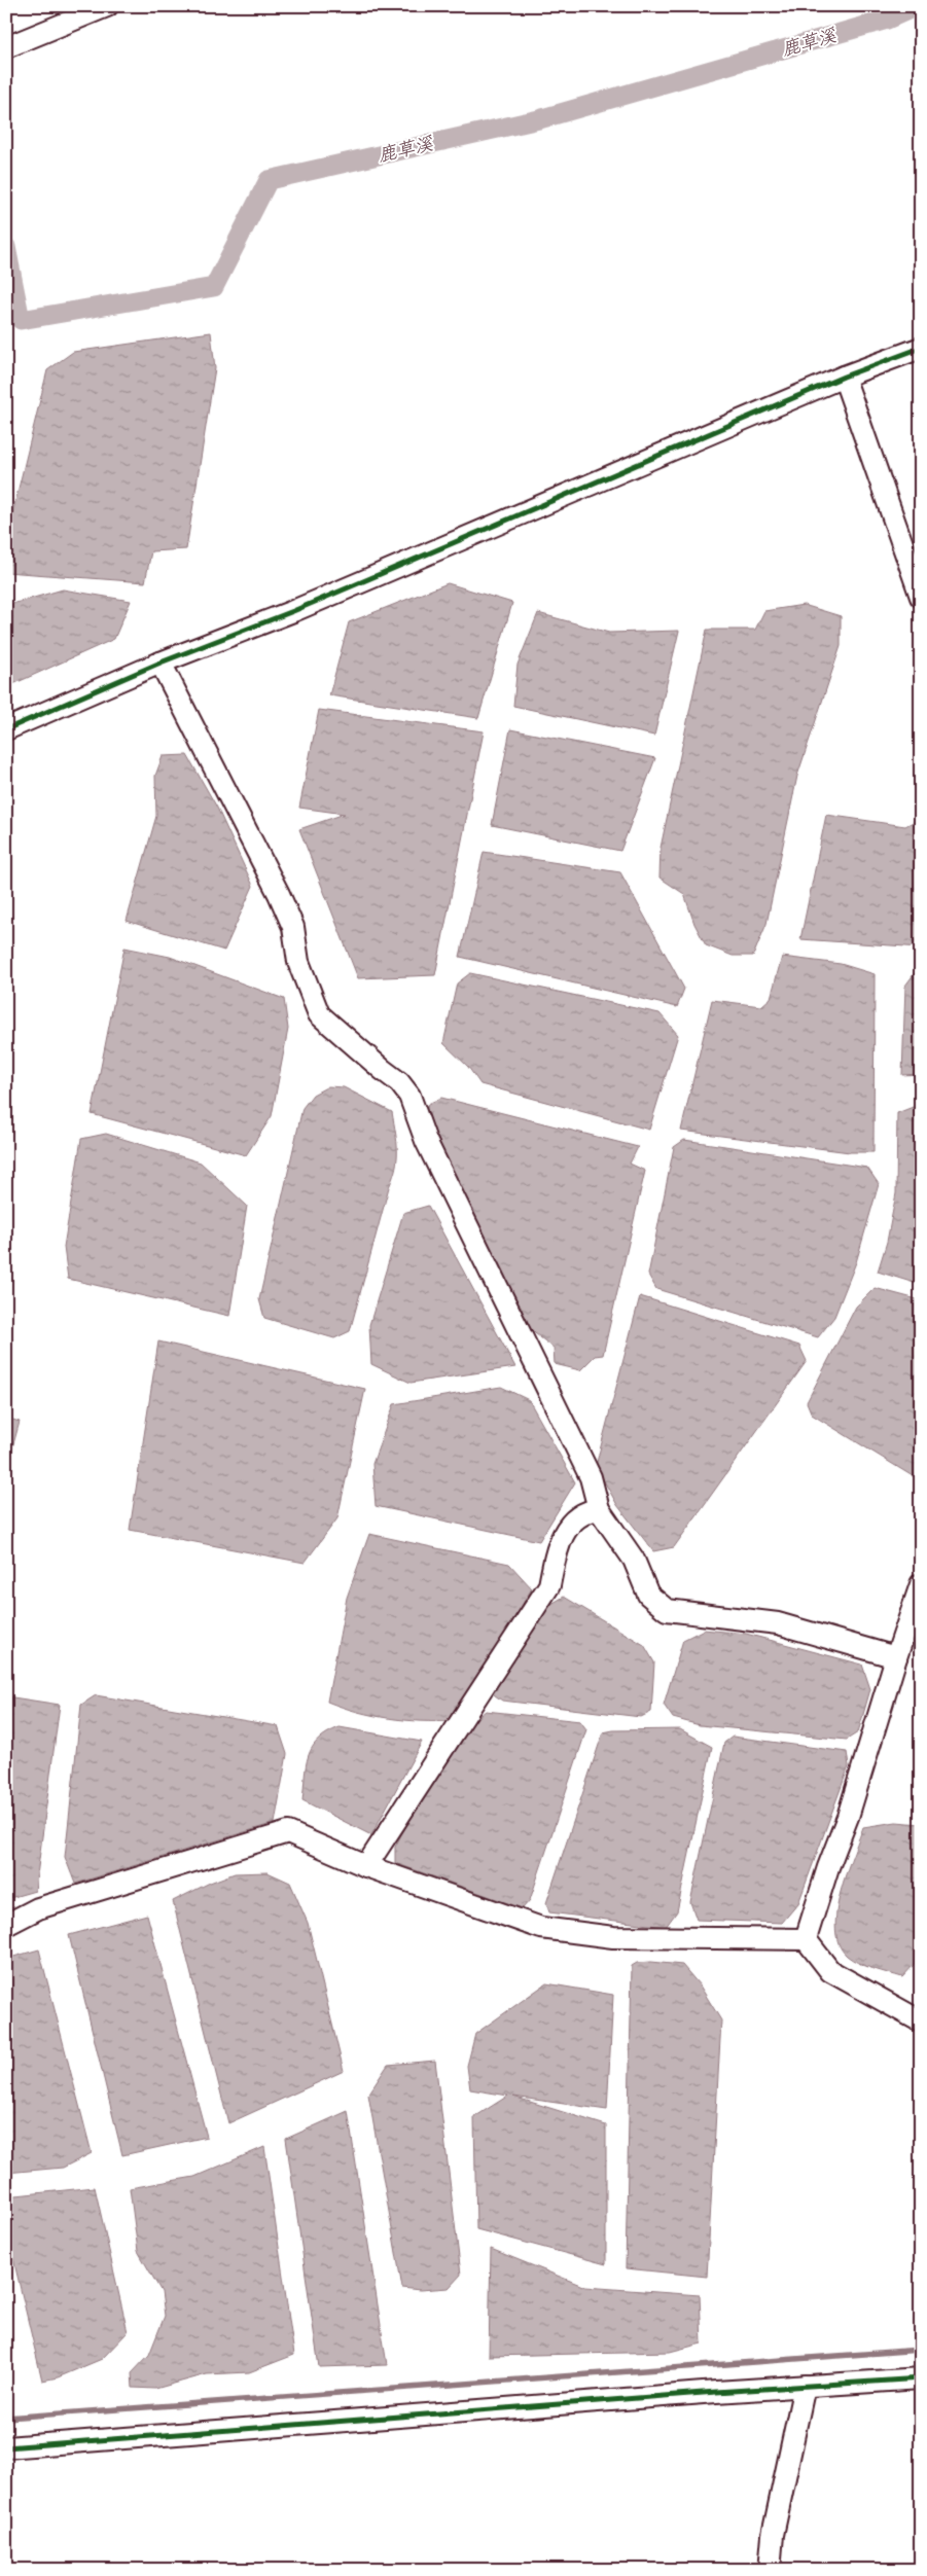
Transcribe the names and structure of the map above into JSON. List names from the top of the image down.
{
  "water": ["鹿草溪"]
}
